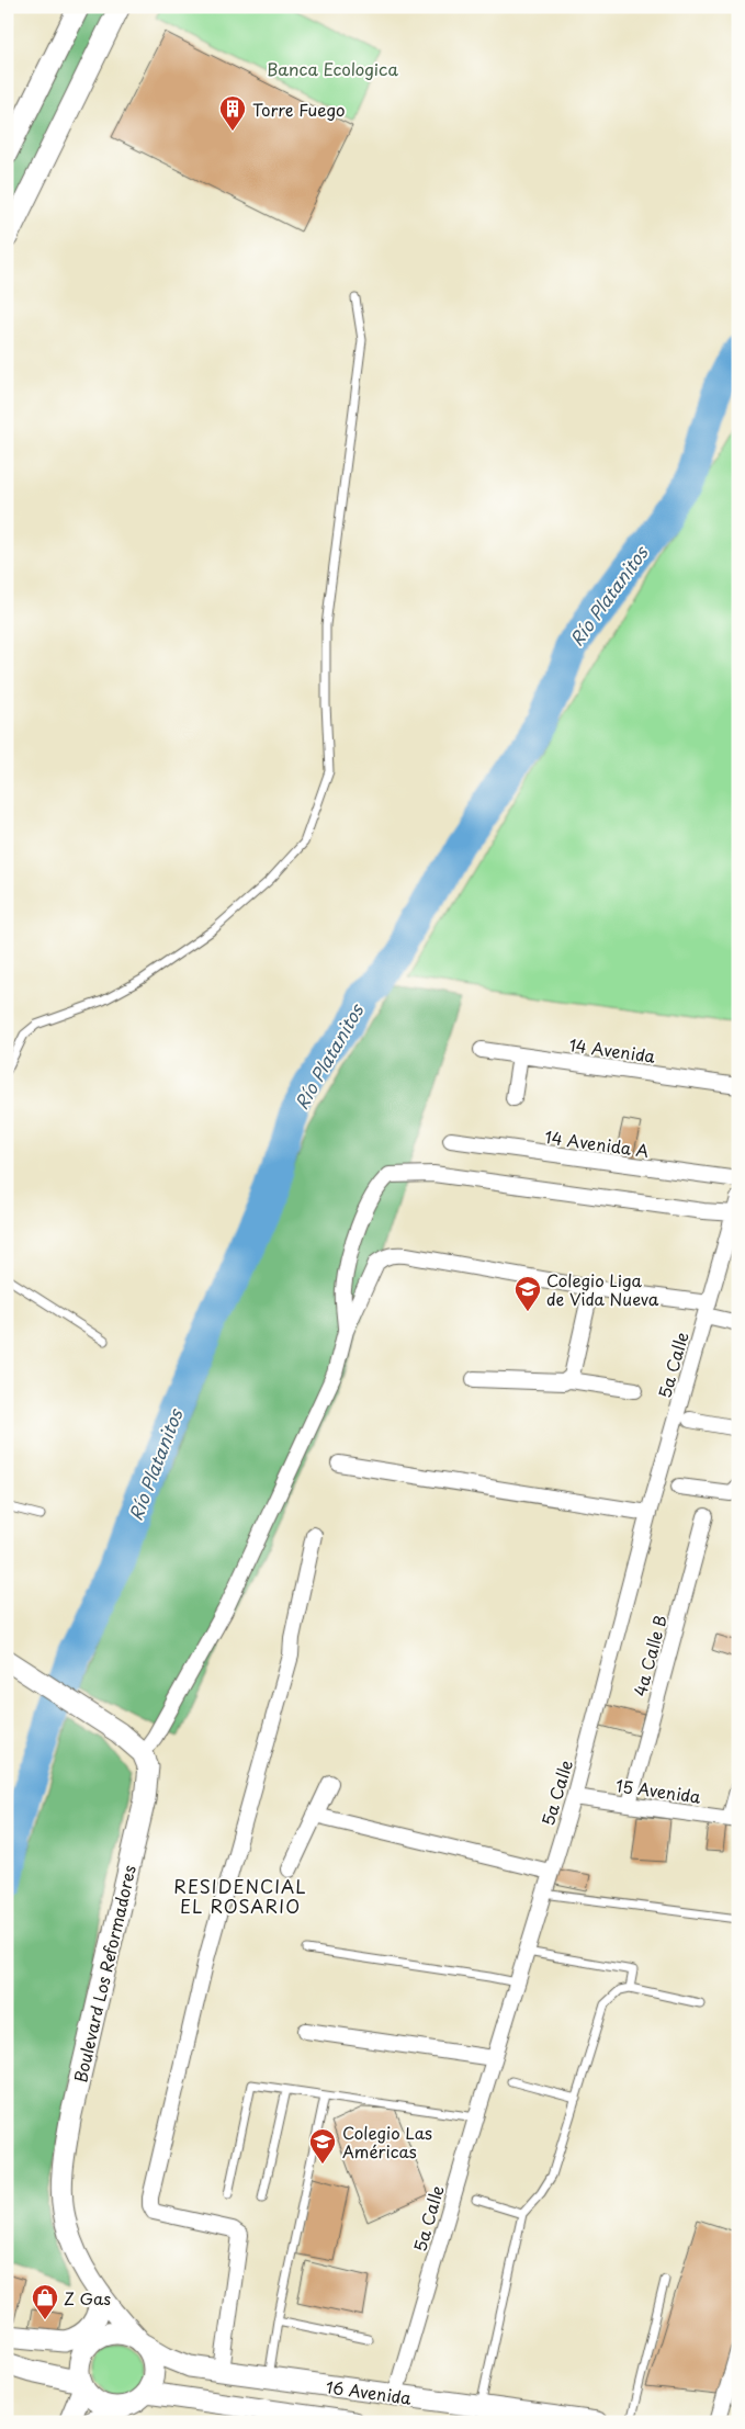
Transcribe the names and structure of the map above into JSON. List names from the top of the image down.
{
  "streets": {
    "main road": ["Boulevard Los Reformadores", "16 Avenida"],
    "street": [
      "14 Avenida",
      "14 Avenida A",
      "5a Calle",
      "4a Calle B",
      "15 Avenida"
    ]
  },
  "crossings": [
    ["5a Calle", "15 Avenida"],
    ["5a Calle", "16 Avenida"],
    ["4a Calle B", "15 Avenida"],
    ["Boulevard Los Reformadores", "16 Avenida"]
  ],
  "districts": ["RESIDENCIAL EL ROSARIO"],
  "water": ["Río Platanitos"],
  "parks": ["Banca Ecologica"],
  "places": {
    "building": ["Torre Fuego"],
    "school or university": ["Colegio Liga de Vida Nueva", "Colegio Las Américas"],
    "shop": ["Z Gas"]
  }
}
